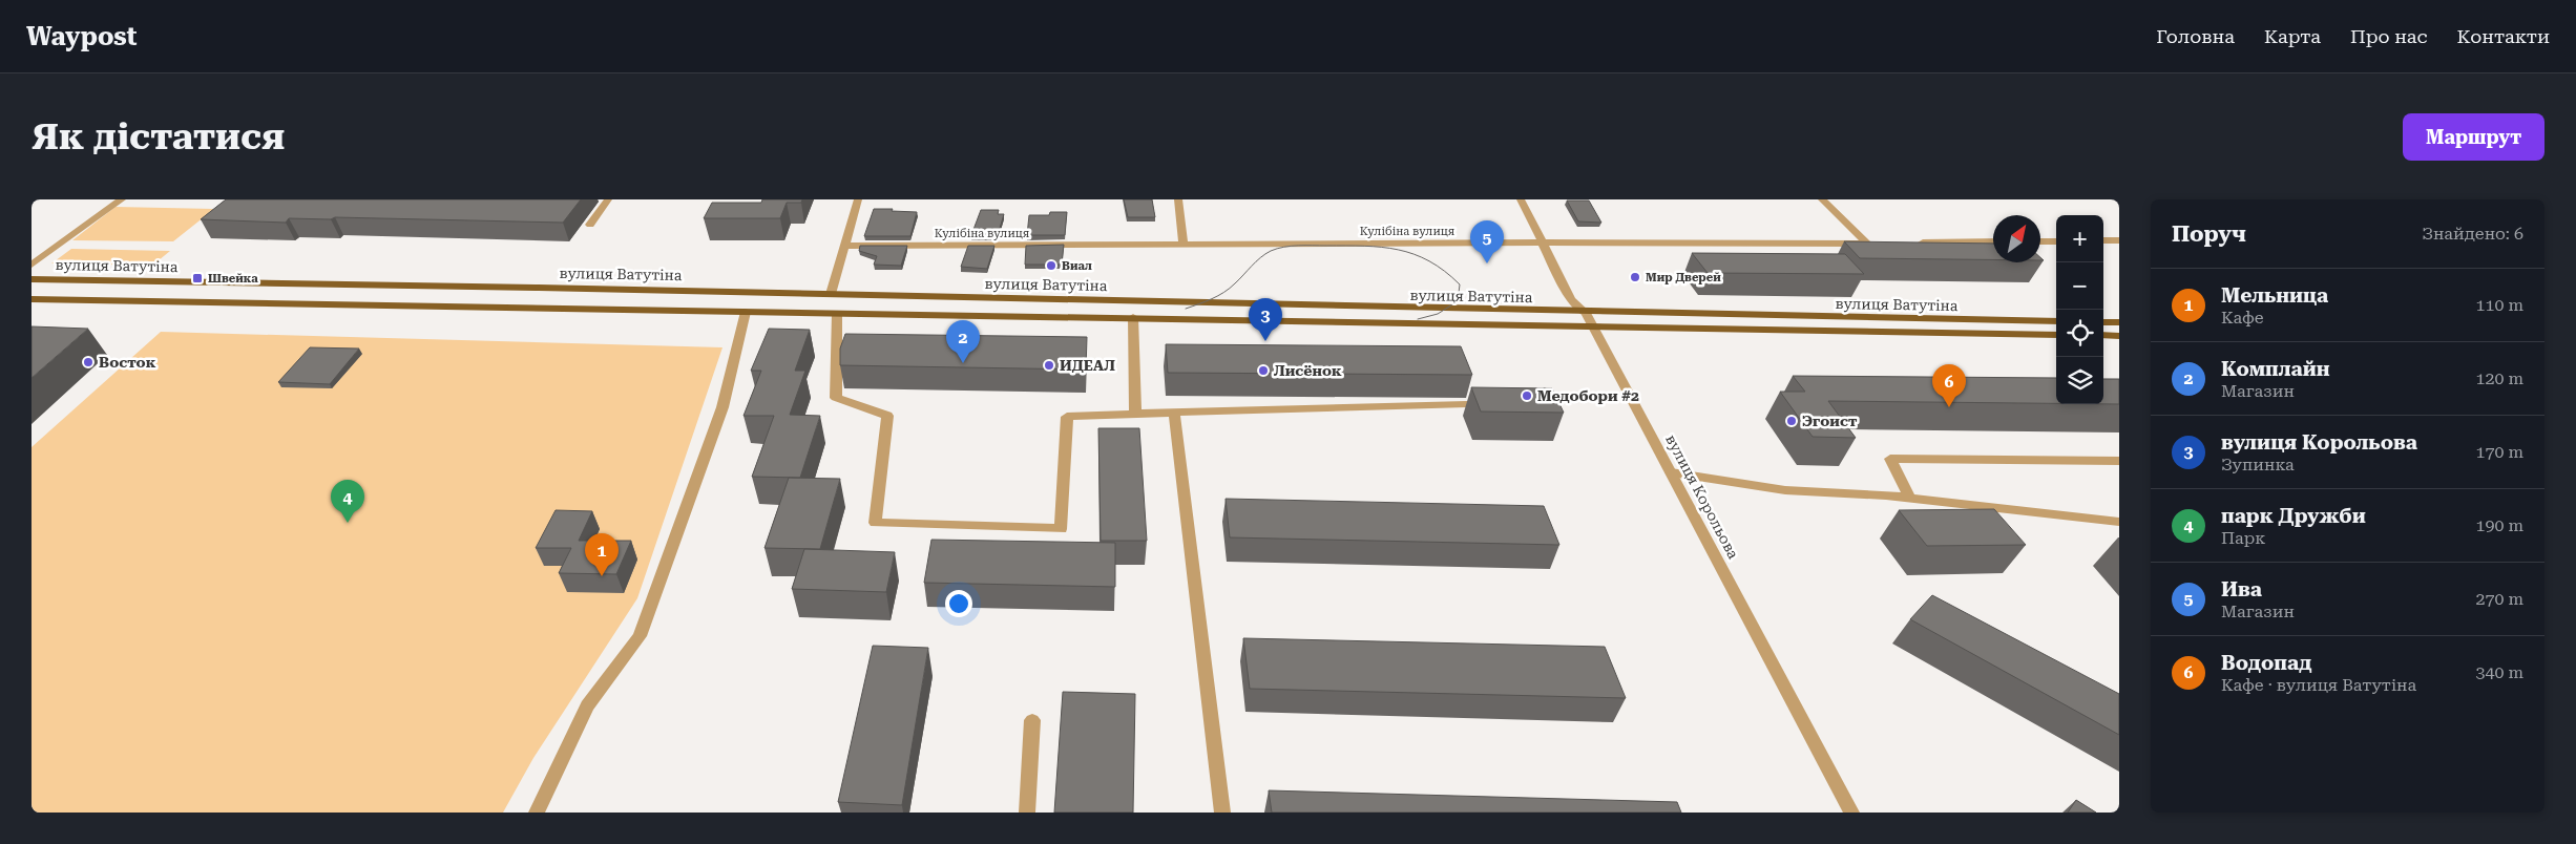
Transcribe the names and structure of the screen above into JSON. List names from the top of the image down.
{
  "streets": {
    "main road": ["вулиця Ватутіна"],
    "street": ["Кулібіна вулиця", "вулиця Корольова"]
  },
  "crossings": [
    ["Кулібіна вулиця", "вулиця Корольова"],
    ["вулиця Ватутіна", "вулиця Корольова"]
  ],
  "places": {
    "other": [
      "Виал",
      "Мир Дверей",
      "Восток",
      "ИДЕАЛ",
      "Лисёнок",
      "Медобори #2",
      "Эгоист"
    ],
    "transit": ["Швейка"]
  },
  "north": "top right",
  "page": {
    "header": "Waypost",
    "nav": [
      "Головна",
      "Карта",
      "Про нас",
      "Контакти"
    ],
    "buttons": "Маршрут",
    "title": "Як дістатися",
    "heading": ["Поруч", "Знайдено: 6"],
    "map_buttons": ["+", "−"],
    "pins": [
      "5",
      "3",
      "2",
      "6",
      "4",
      "1"
    ],
    "list": [
      {
        "mark": "1",
        "name": "Мельница",
        "note": "Кафе",
        "value": "110 m"
      },
      {
        "mark": "2",
        "name": "Комплайн",
        "note": "Магазин",
        "value": "120 m"
      },
      {
        "mark": "3",
        "name": "вулиця Корольова",
        "note": "Зупинка",
        "value": "170 m"
      },
      {
        "mark": "4",
        "name": "парк Дружби",
        "note": "Парк",
        "value": "190 m"
      },
      {
        "mark": "5",
        "name": "Ива",
        "note": "Магазин",
        "value": "270 m"
      },
      {
        "mark": "6",
        "name": "Водопад",
        "note": "Кафе · вулиця Ватутіна",
        "value": "340 m"
      }
    ]
  }
}
